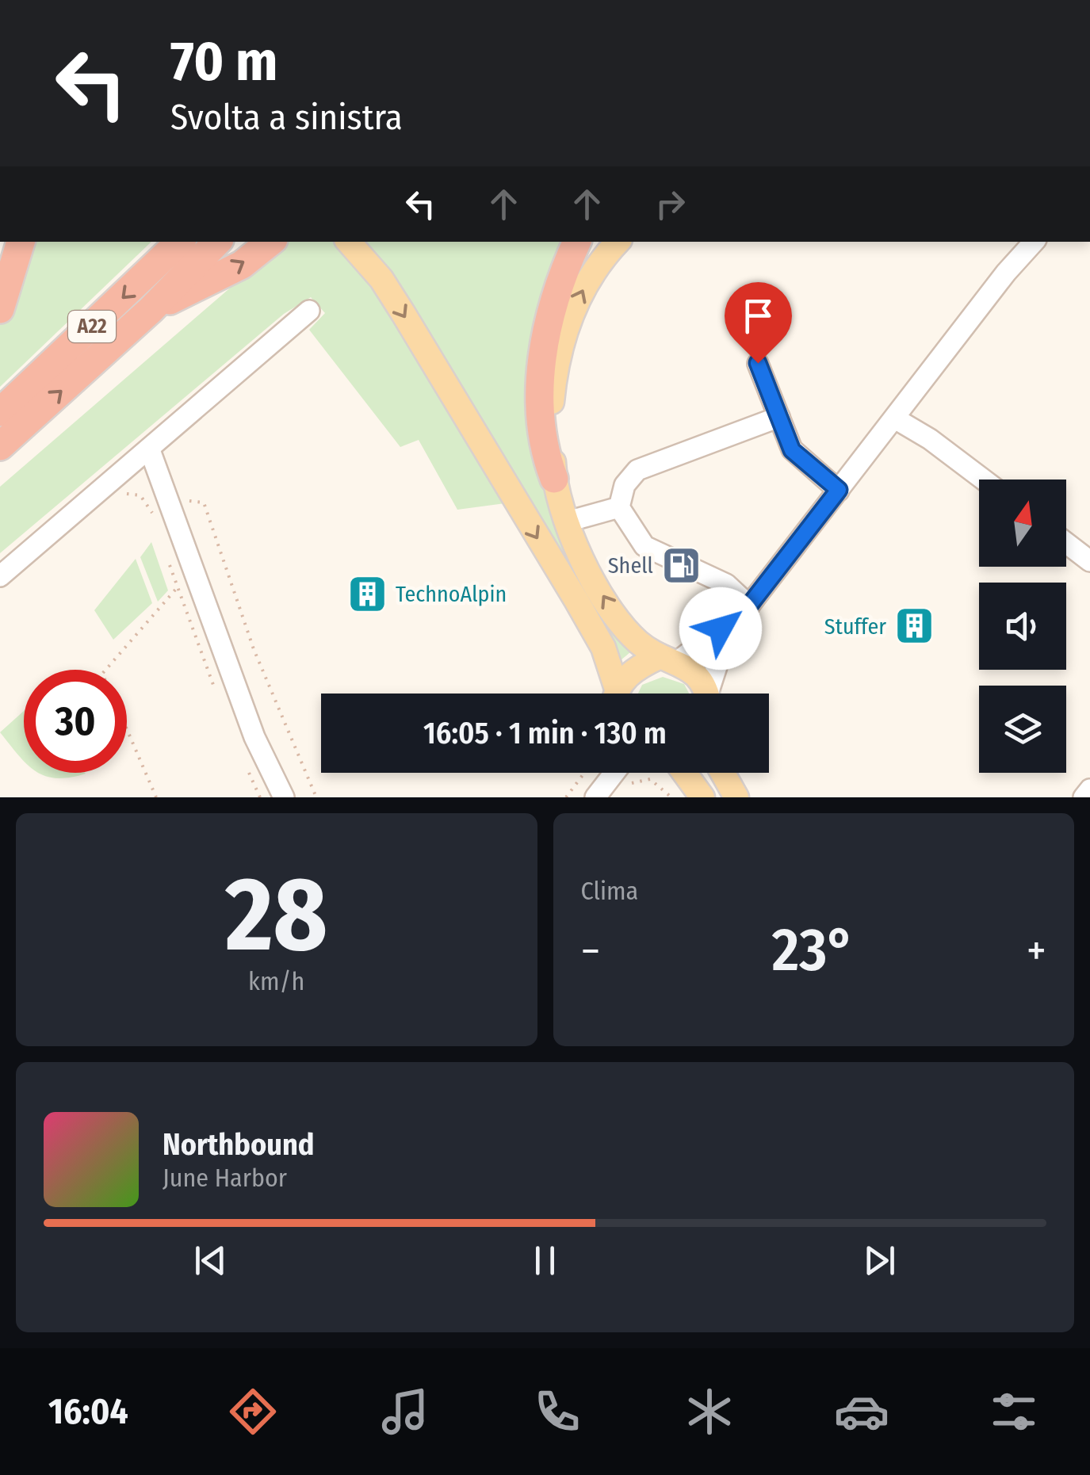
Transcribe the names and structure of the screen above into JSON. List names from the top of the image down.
{
  "streets": {
    "highway": ["A22"]
  },
  "places": {
    "fuel station": ["Shell"],
    "building": ["TechnoAlpin", "Stuffer"]
  },
  "north": "top",
  "page": {
    "turn": ["70 m", "Svolta a sinistra"],
    "limit": "30",
    "trip": "16:05 · 1 min · 130 m",
    "tile": [
      ["28", "km/h"],
      "Clima"
    ],
    "heat": ["−", "23°", "+"],
    "song": ["Northbound", "June Harbor"],
    "tabs": "16:04"
  }
}
